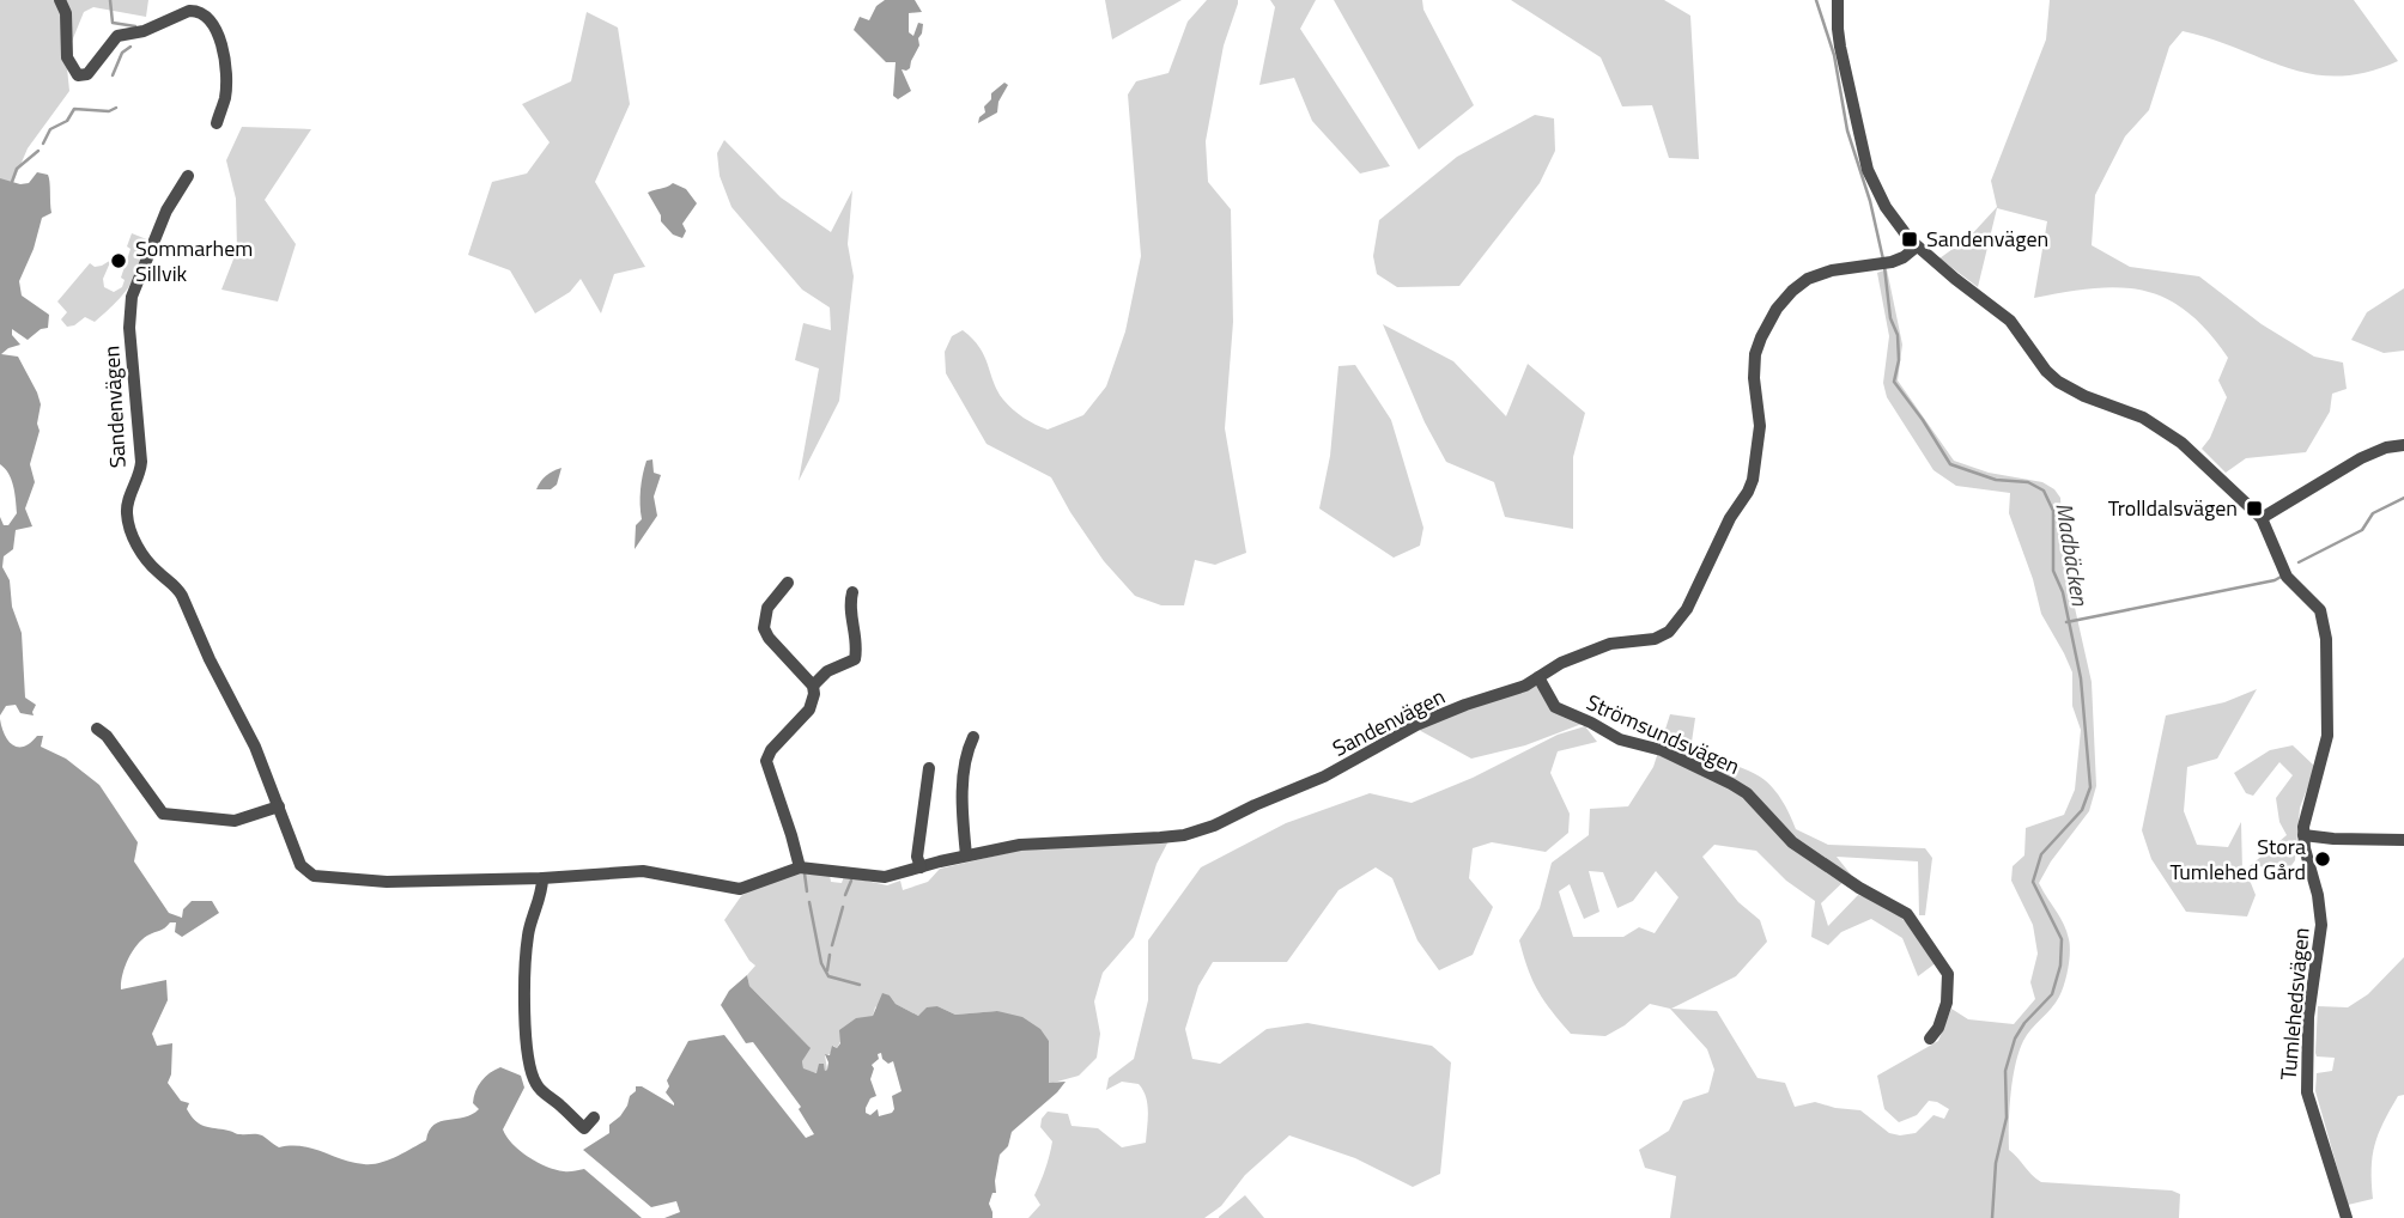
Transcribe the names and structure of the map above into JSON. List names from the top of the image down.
{
  "streets": {
    "street": ["Sandenvägen", "Strömsundsvägen", "Tumlehedsvägen"]
  },
  "crossings": [
    ["Sandenvägen", "Strömsundsvägen"],
    ["Sandenvägen", "Tumlehedsvägen"]
  ],
  "water": ["Madbäcken"],
  "places": {
    "transit": ["Sandenvägen", "Trolldalsvägen"],
    "other": ["Sommarhem Sillvik", "Stora Tumlehed Gård"]
  }
}
